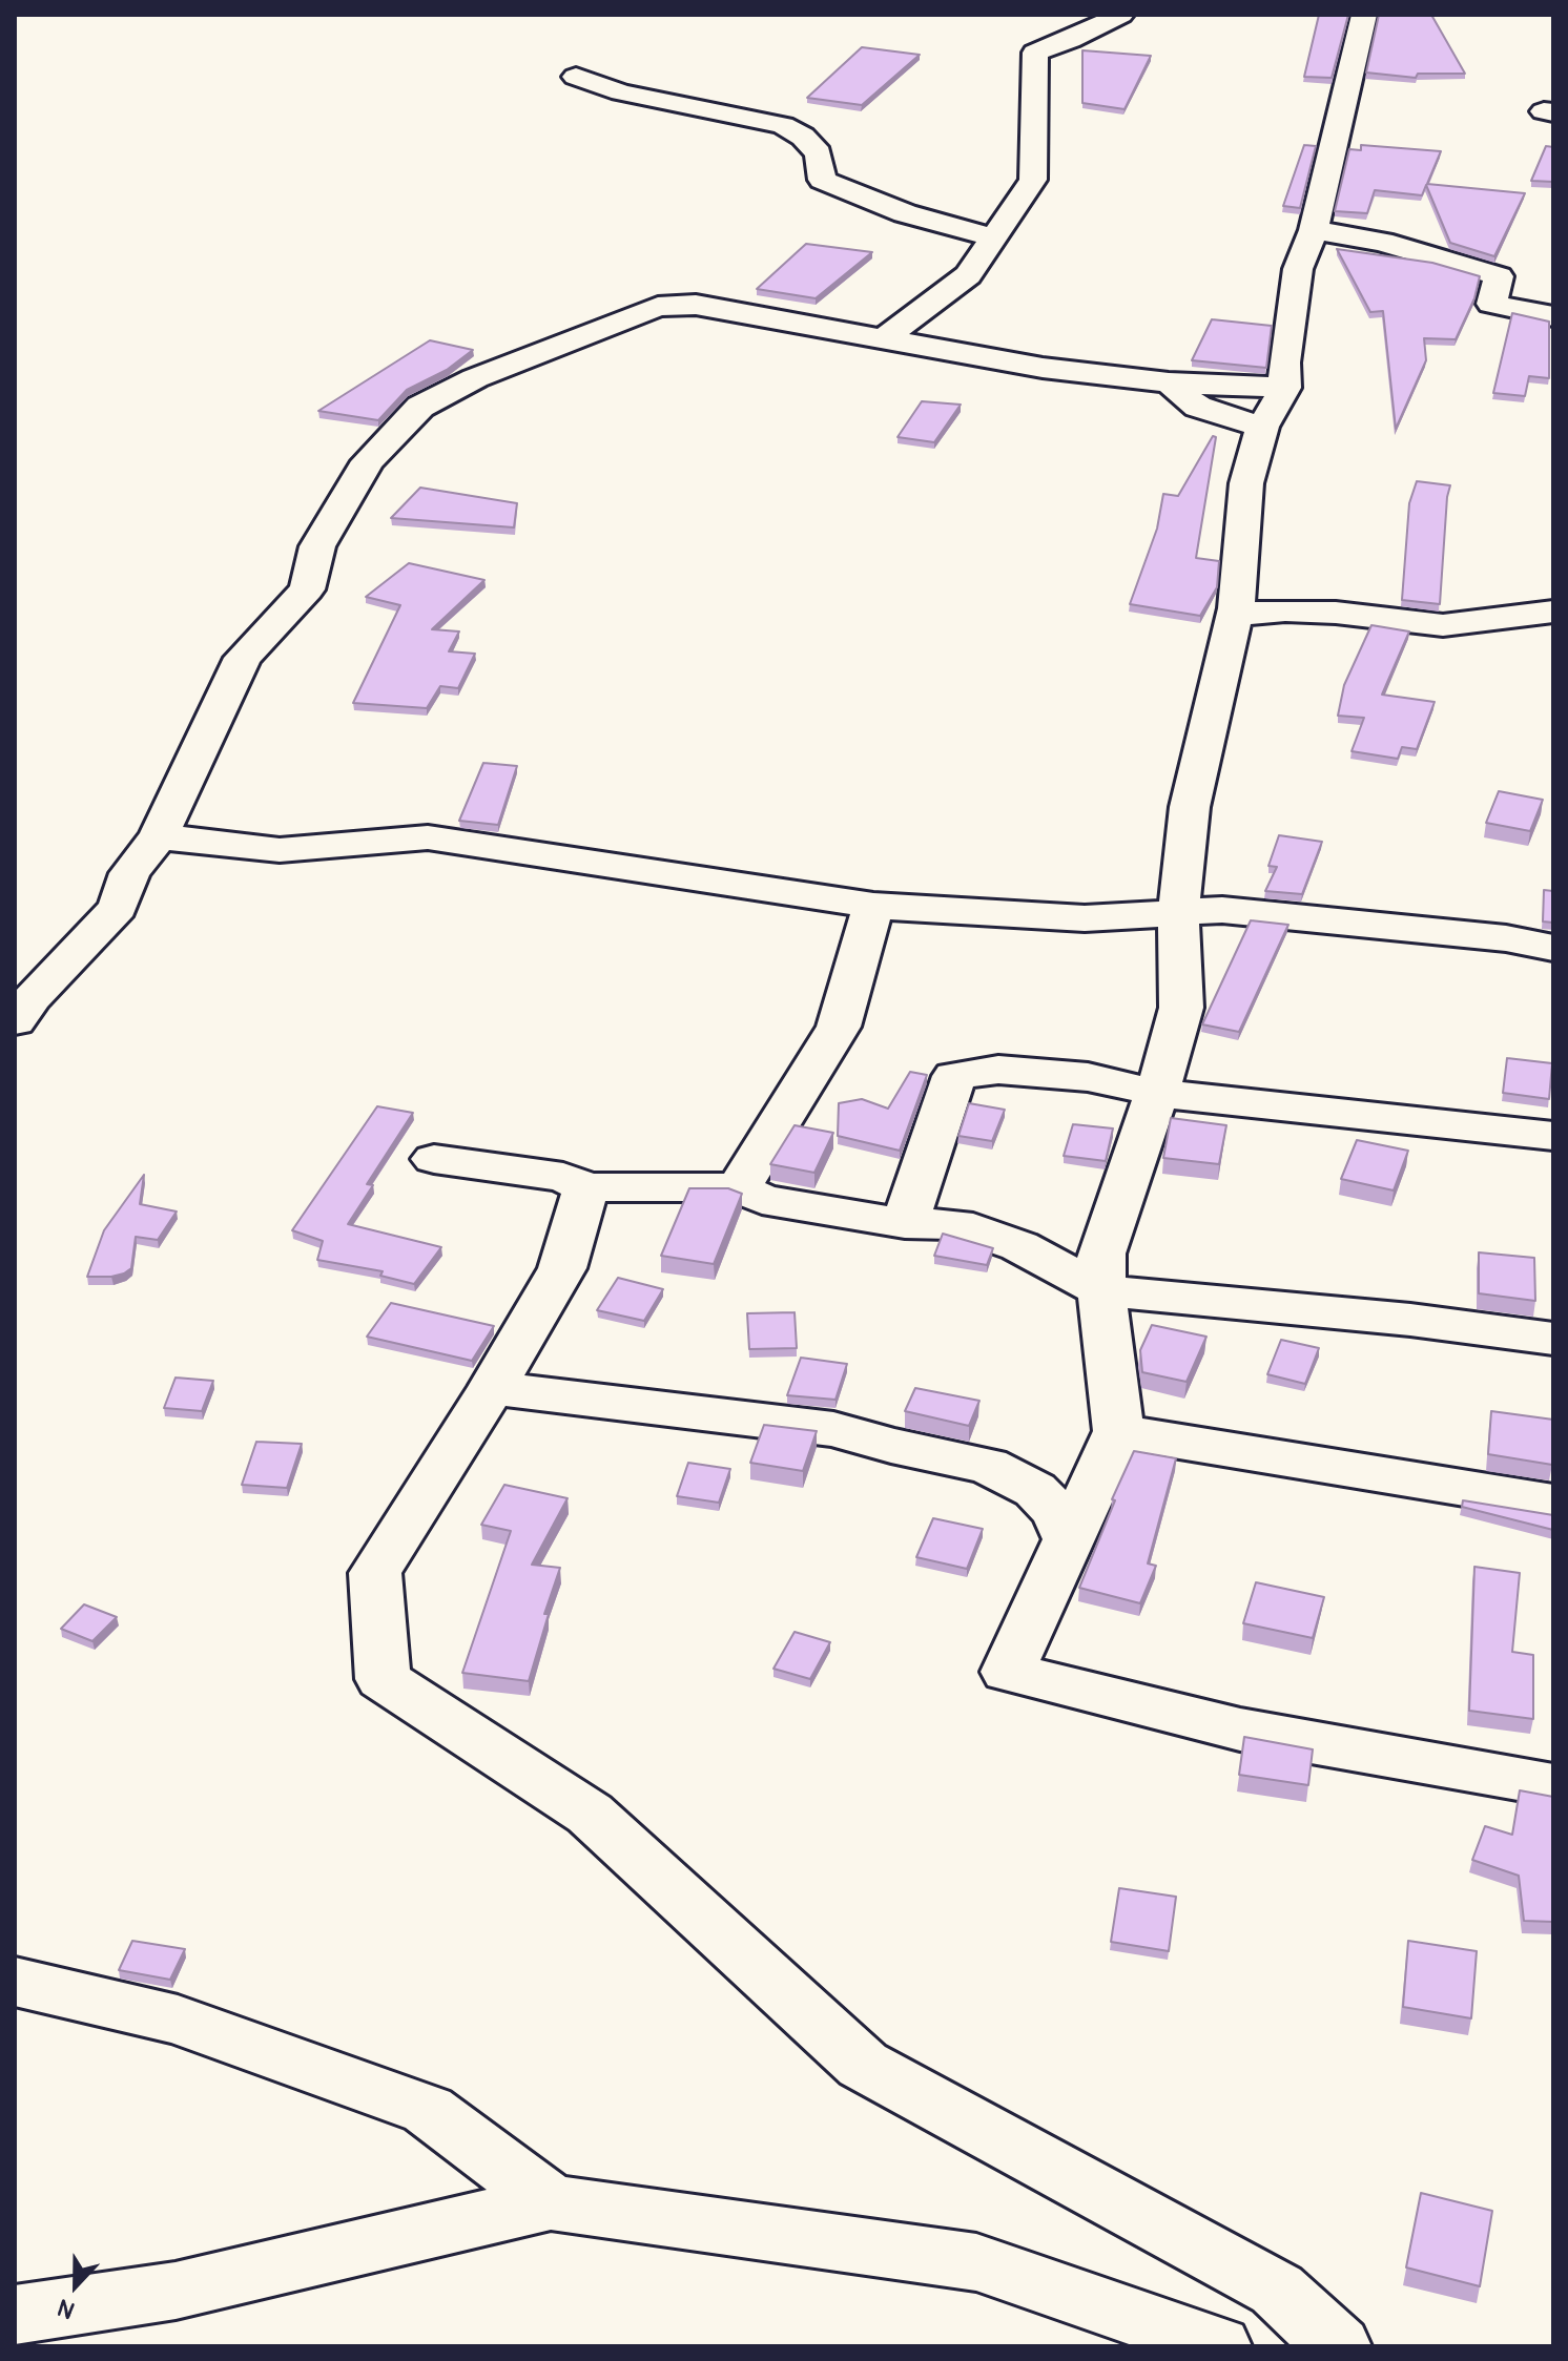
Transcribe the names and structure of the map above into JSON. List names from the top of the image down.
{
  "north": "bottom"
}
